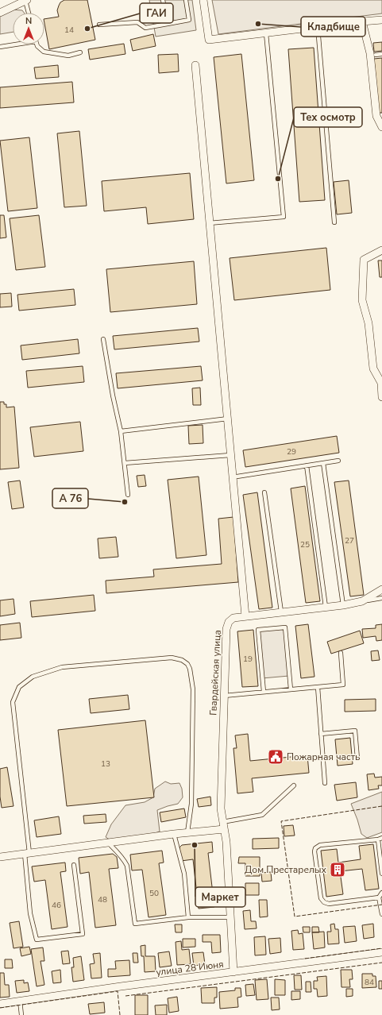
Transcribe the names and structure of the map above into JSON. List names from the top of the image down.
{
  "streets": {
    "street": ["Гвардейская улица", "улица 28 Июня"]
  },
  "crossings": [
    ["Гвардейская улица", "улица 28 Июня"]
  ],
  "places": {
    "other": [
      "Кладбище",
      "ГАИ",
      "Тех осмотр",
      "А 76",
      "Маркет"
    ],
    "public building": ["Пожарная часть"],
    "building": ["Дом Престарелых"]
  },
  "house_numbers": [
    "14",
    "29",
    "27",
    "25",
    "19",
    "13",
    "50",
    "48",
    "46",
    "84"
  ],
  "north": "top"
}
